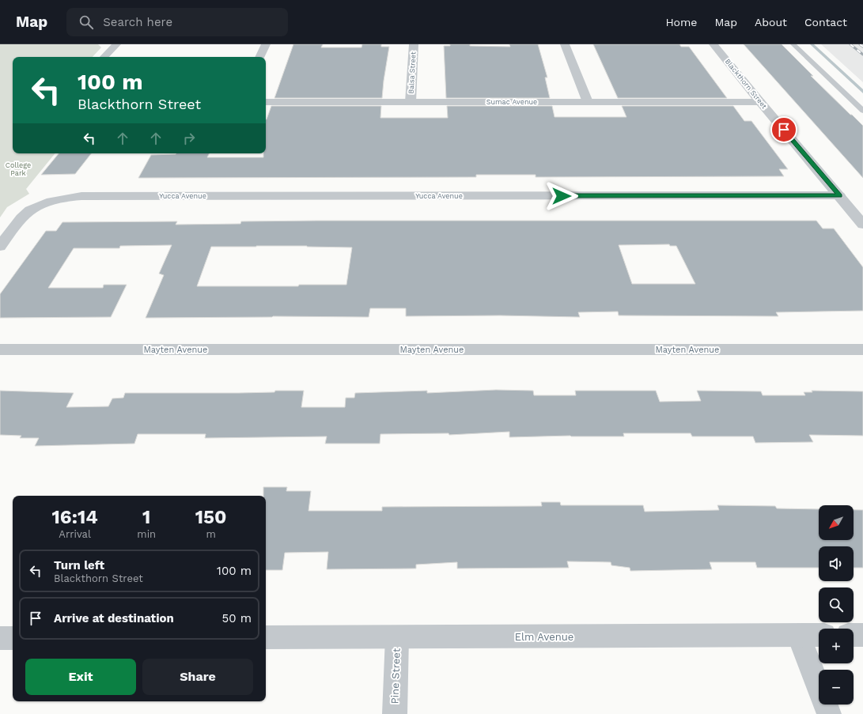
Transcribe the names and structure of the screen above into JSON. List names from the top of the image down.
{
  "streets": {
    "street": [
      "Balsa Street",
      "Blackthorn Street",
      "Sumac Avenue",
      "Yucca Avenue",
      "Mayten Avenue",
      "Elm Avenue",
      "Pine Street"
    ]
  },
  "crossings": [
    ["Balsa Street", "Sumac Avenue"],
    ["Blackthorn Street", "Sumac Avenue"],
    ["Blackthorn Street", "Yucca Avenue"],
    ["Elm Avenue", "Pine Street"]
  ],
  "parks": ["College Park"],
  "north": "bottom left",
  "page": {
    "header": "Map",
    "search": "Search here",
    "nav": [
      "Home",
      "Map",
      "About",
      "Contact"
    ],
    "turn": ["100 m", "Blackthorn Street"],
    "eta": [
      "16:14",
      "Arrival",
      "1",
      "min",
      "150",
      "m"
    ],
    "map_buttons": ["+", "−"],
    "list": [
      {
        "name": "Turn left",
        "note": "Blackthorn Street",
        "value": "100 m"
      },
      {
        "name": "Arrive at destination",
        "value": "50 m"
      }
    ],
    "buttons": ["Exit", "Share"]
  }
}
